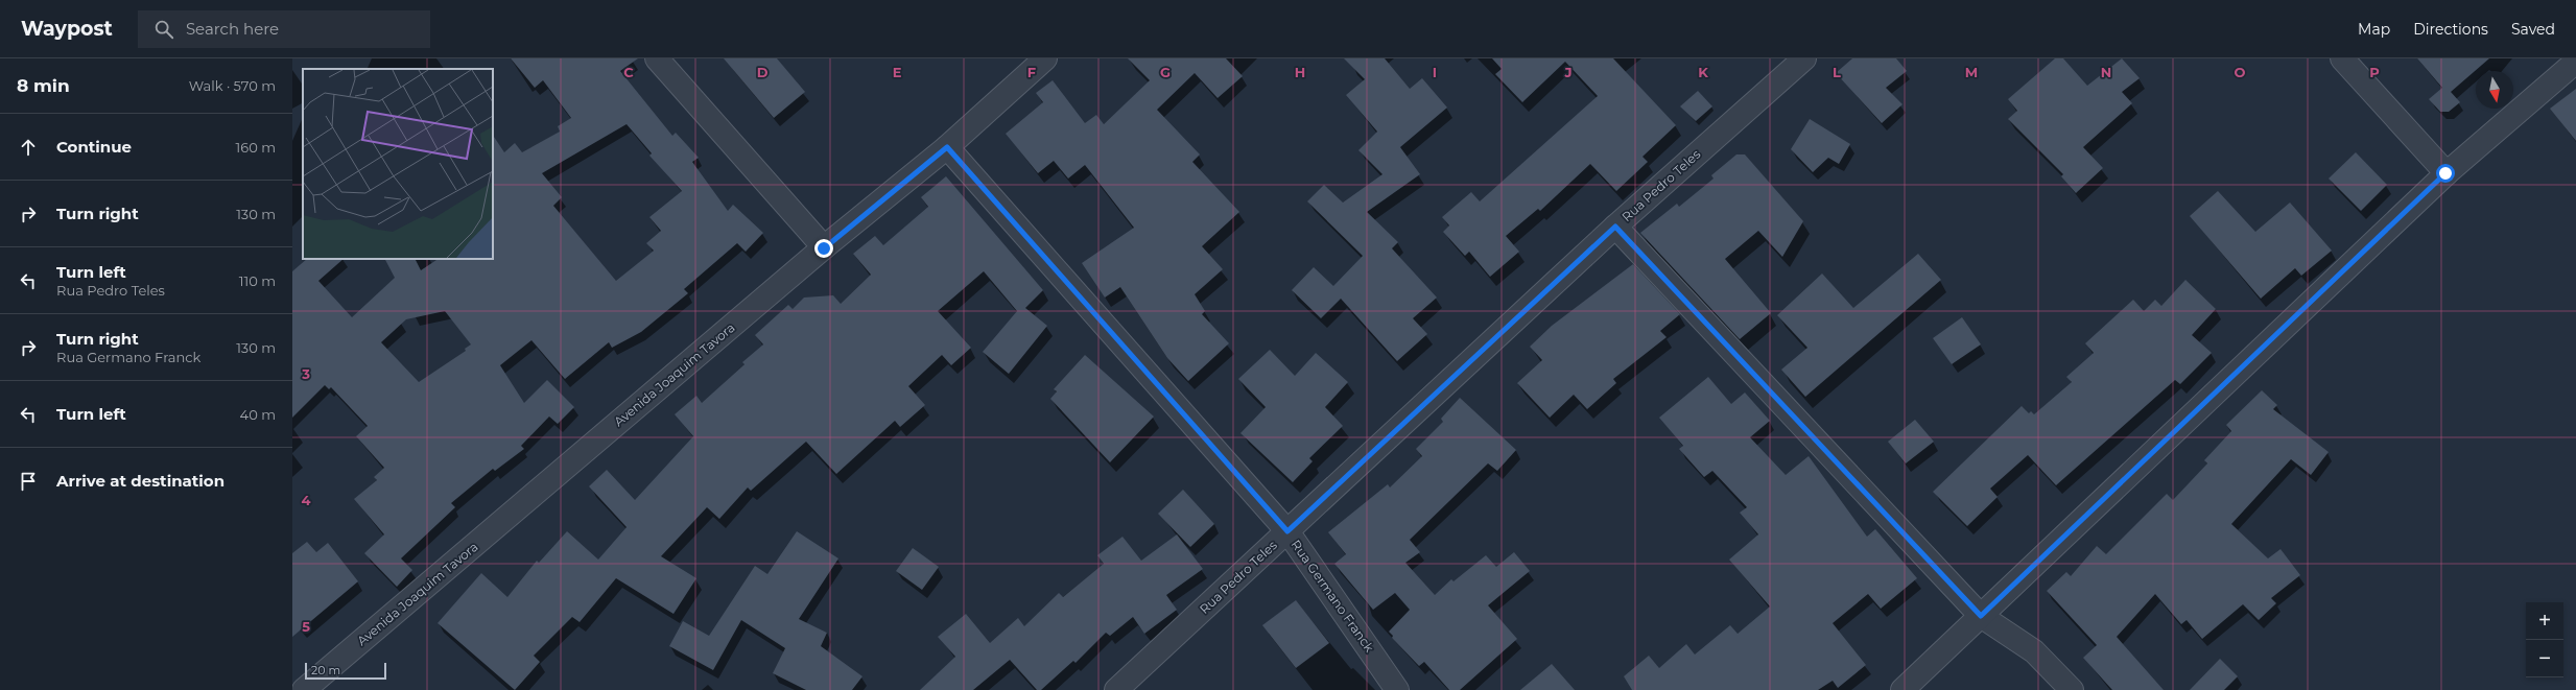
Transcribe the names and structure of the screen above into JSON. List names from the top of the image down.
{
  "streets": {
    "street": ["Rua Pedro Teles", "Avenida Joaquim Tavora", "Rua Germano Franck"]
  },
  "crossings": [
    ["Rua Pedro Teles", "Rua Germano Franck"],
    ["Avenida Joaquim Tavora", "Rua Germano Franck"]
  ],
  "scale_bar": "20 m",
  "north": "bottom",
  "page": {
    "header": "Waypost",
    "search": "Search here",
    "nav": ["Map", "Directions", "Saved"],
    "heading": ["8 min", "Walk · 570 m"],
    "list": [
      ["Continue", "160 m"],
      ["Turn right", "130 m"],
      ["Turn left", "Rua Pedro Teles", "110 m"],
      ["Turn right", "Rua Germano Franck", "130 m"],
      ["Turn left", "40 m"],
      "Arrive at destination"
    ],
    "map_buttons": ["+", "−"],
    "scale": "20 m"
  },
  "grid": {
    "columns": [
      "C",
      "D",
      "E",
      "F",
      "G",
      "H",
      "I",
      "J",
      "K",
      "L",
      "M",
      "N",
      "O",
      "P"
    ],
    "rows": ["3", "4", "5"]
  }
}
